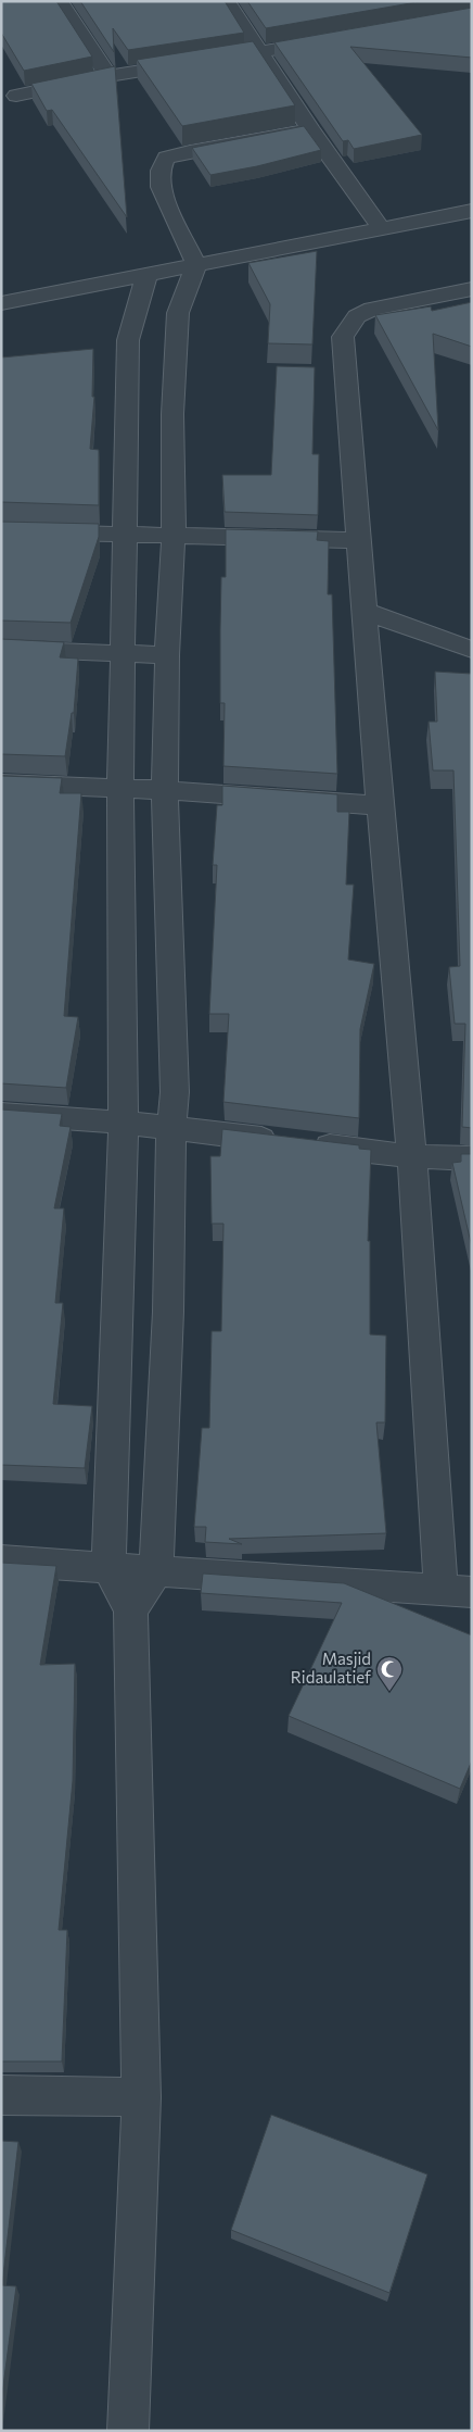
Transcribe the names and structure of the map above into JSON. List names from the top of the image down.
{
  "places": {
    "mosque": ["Masjid Ridaulatief"]
  }
}
